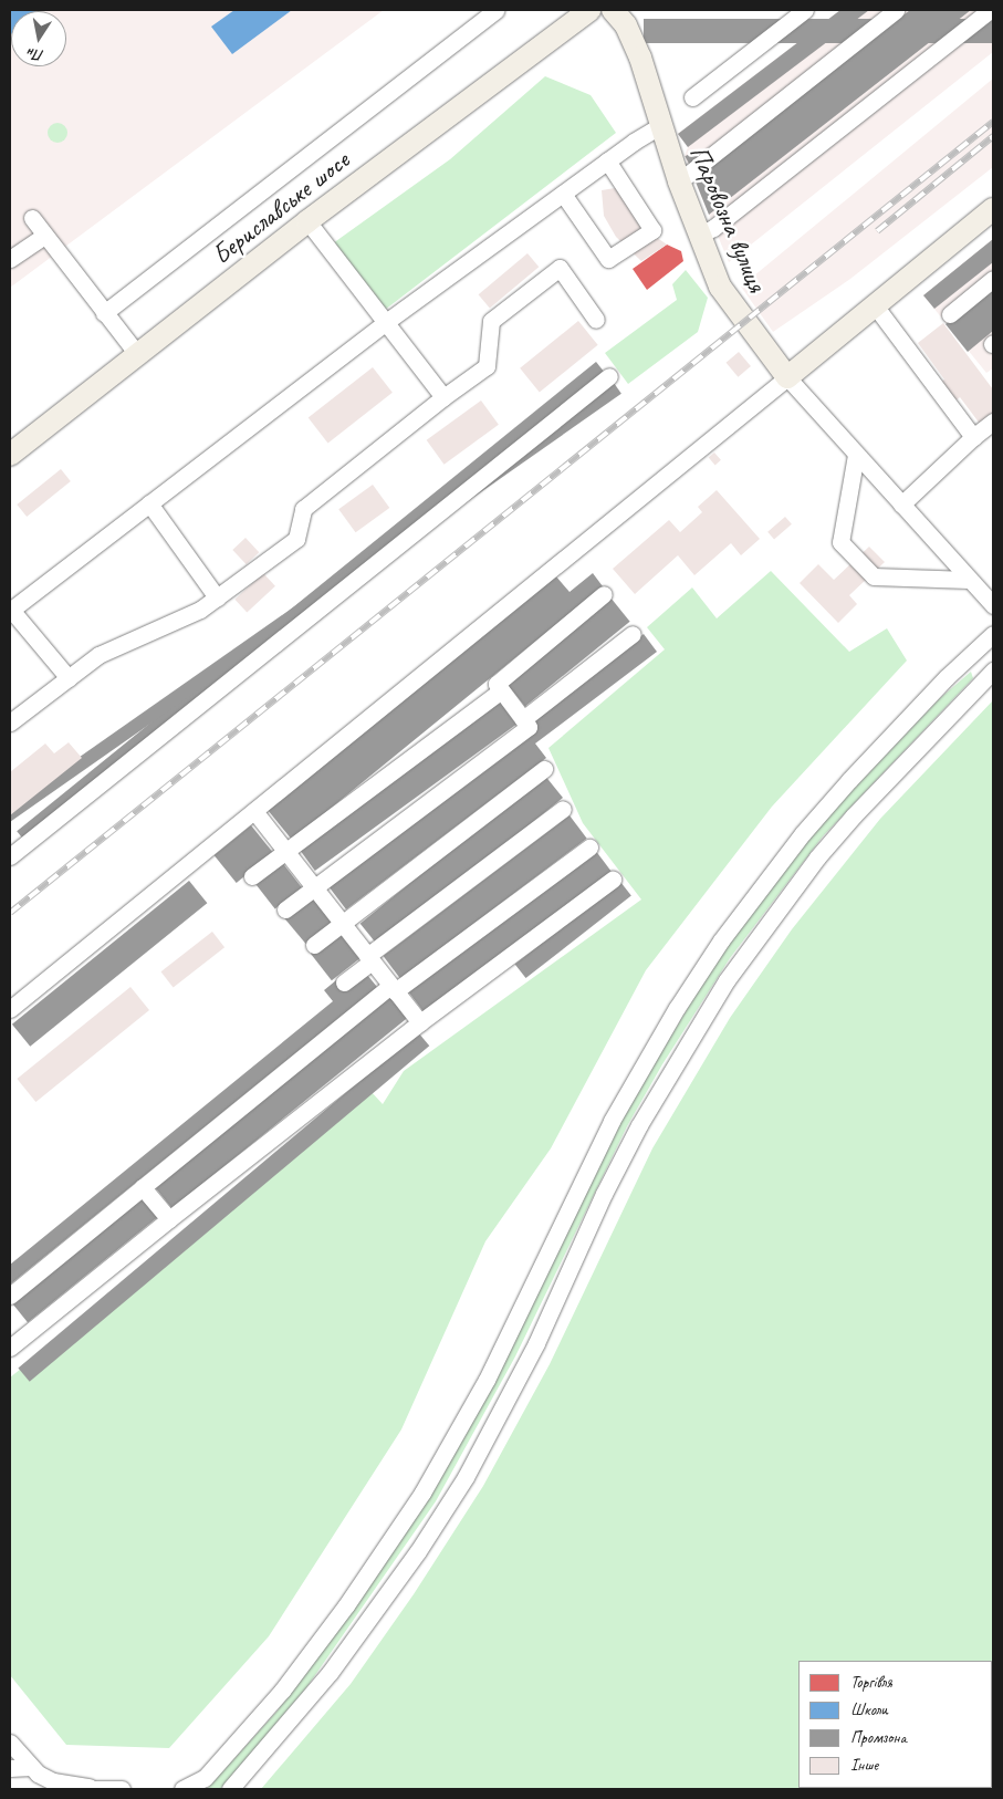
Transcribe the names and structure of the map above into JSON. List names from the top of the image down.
{
  "streets": {
    "main road": ["Бериславське шосе", "Паровозна вулиця"]
  },
  "legend": [
    "Торгівля",
    "Школи",
    "Промзона",
    "Інше"
  ],
  "north": "bottom"
}
